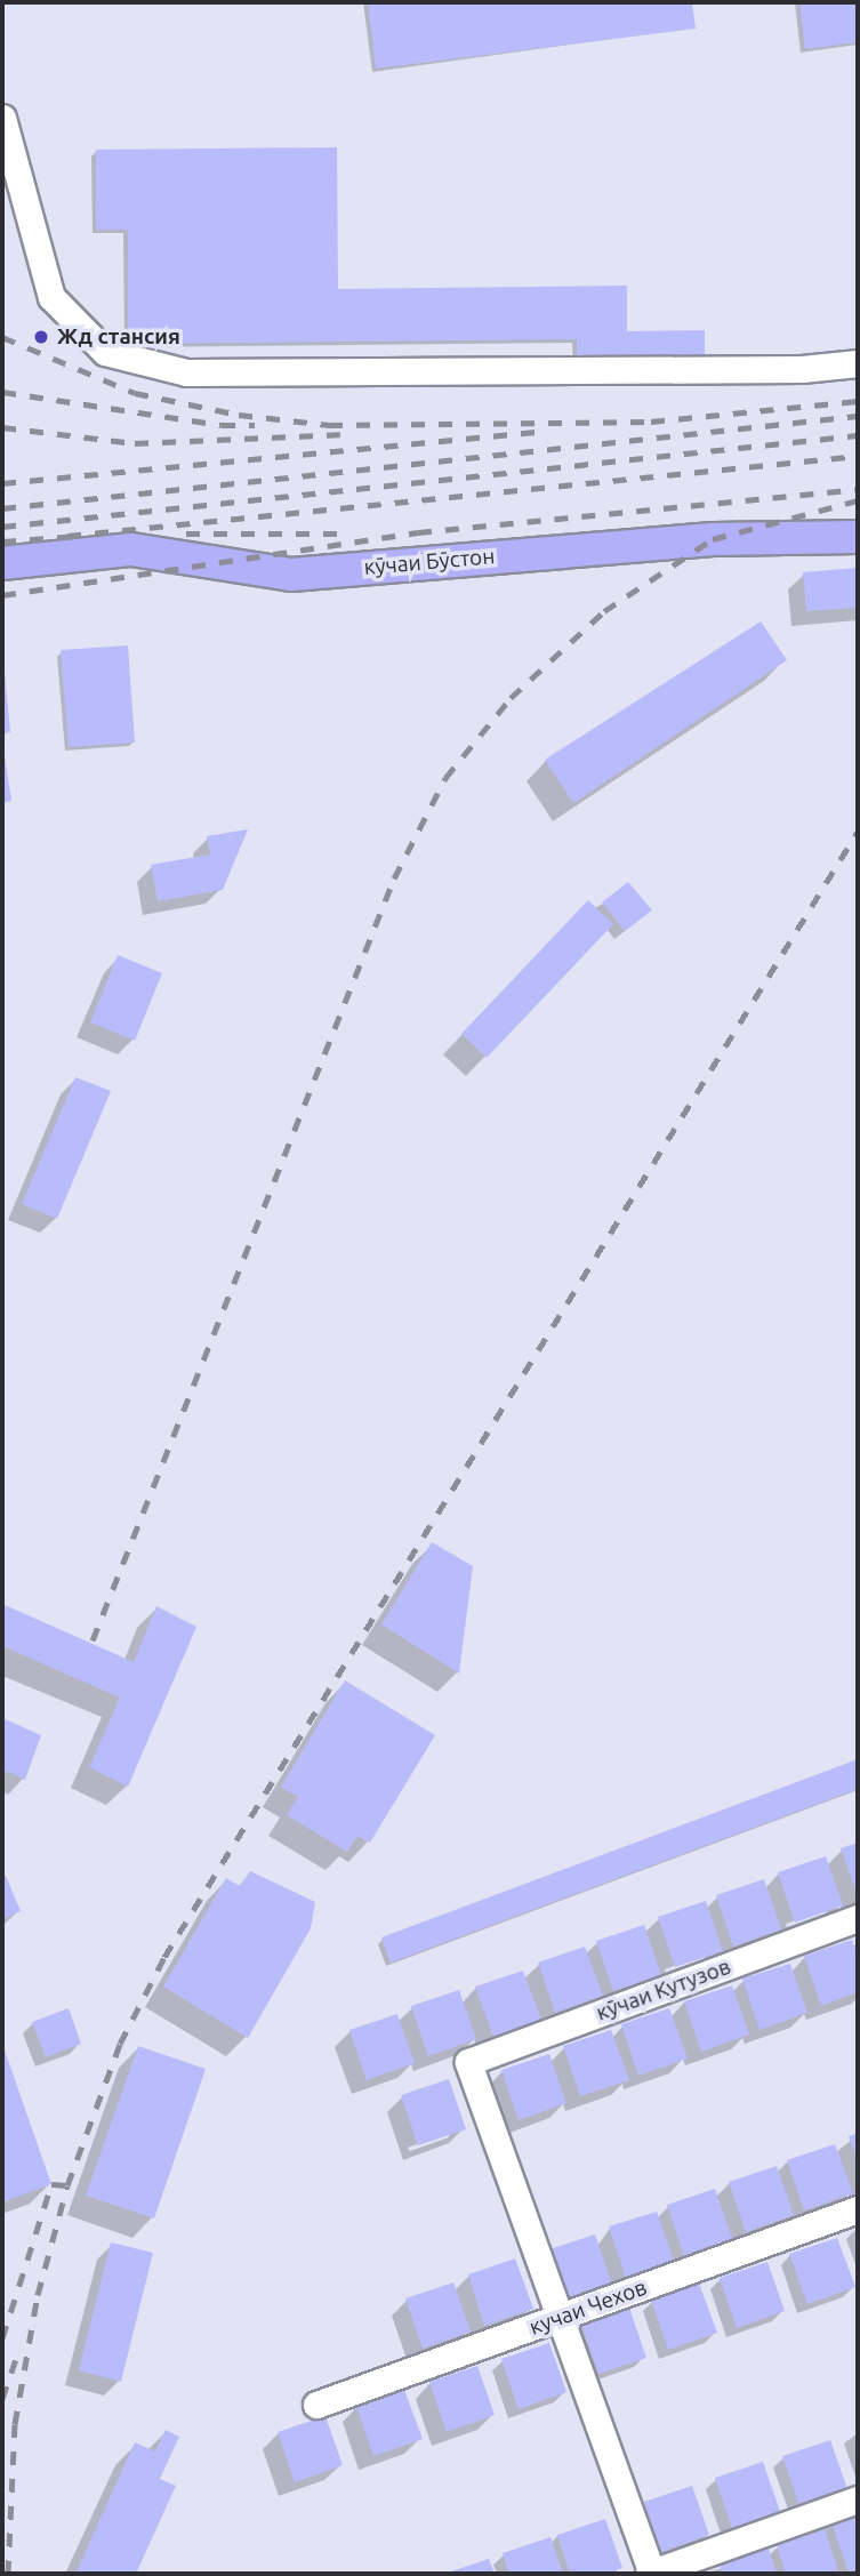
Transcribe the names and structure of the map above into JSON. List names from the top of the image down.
{
  "streets": {
    "main road": ["кӯчаи Бӯстон"],
    "street": ["кӯчаи Кутузов", "кучаи Чехов"]
  },
  "crossings": [
    ["кӯчаи Кутузов", "кучаи Чехов"]
  ],
  "places": ["Жд стансия"]
}
